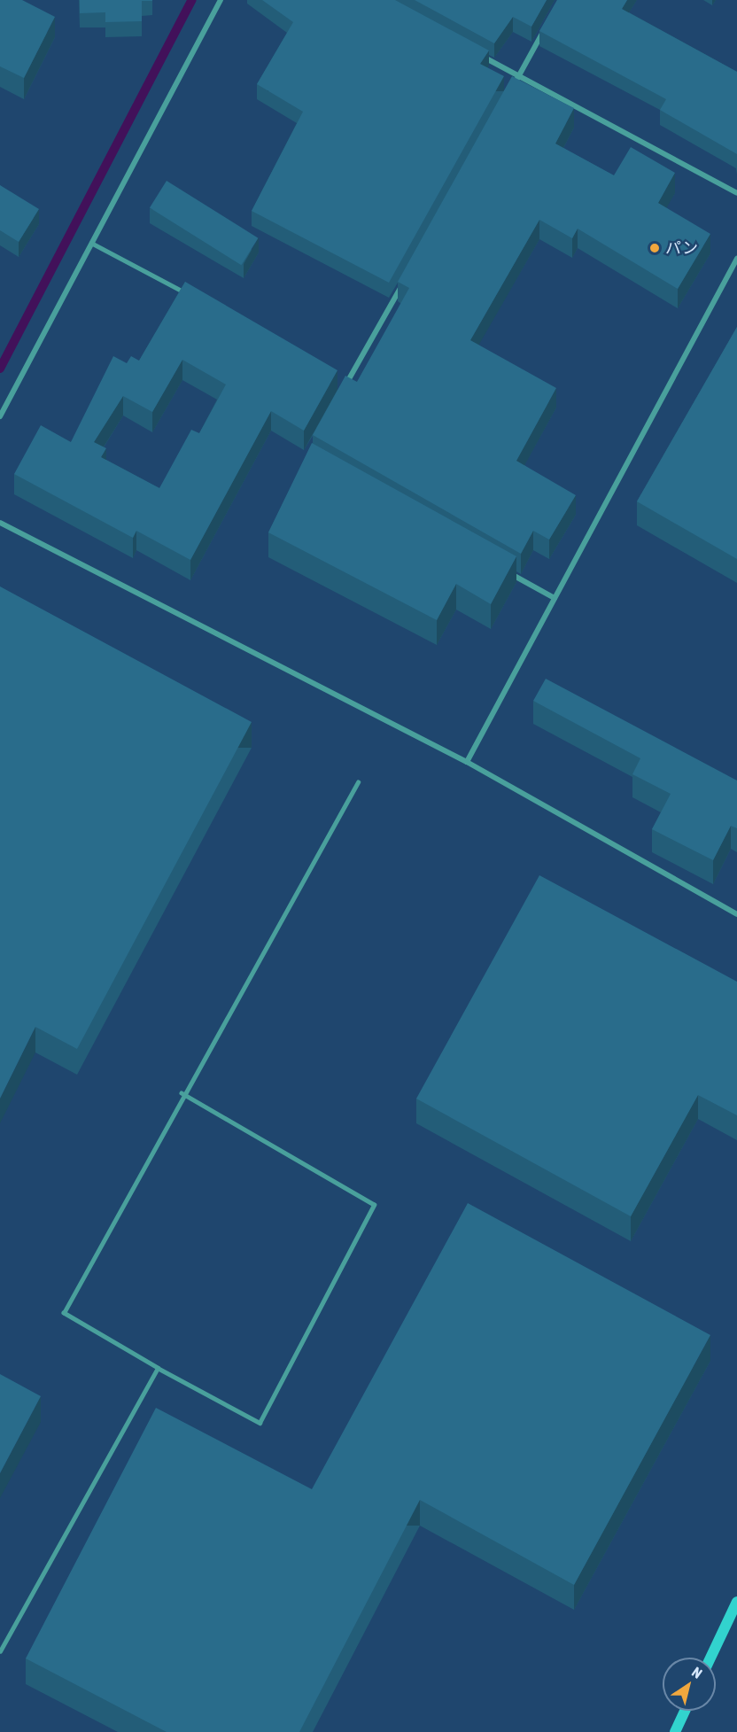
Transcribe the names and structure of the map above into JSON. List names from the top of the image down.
{
  "places": ["パン"],
  "north": "top right"
}
